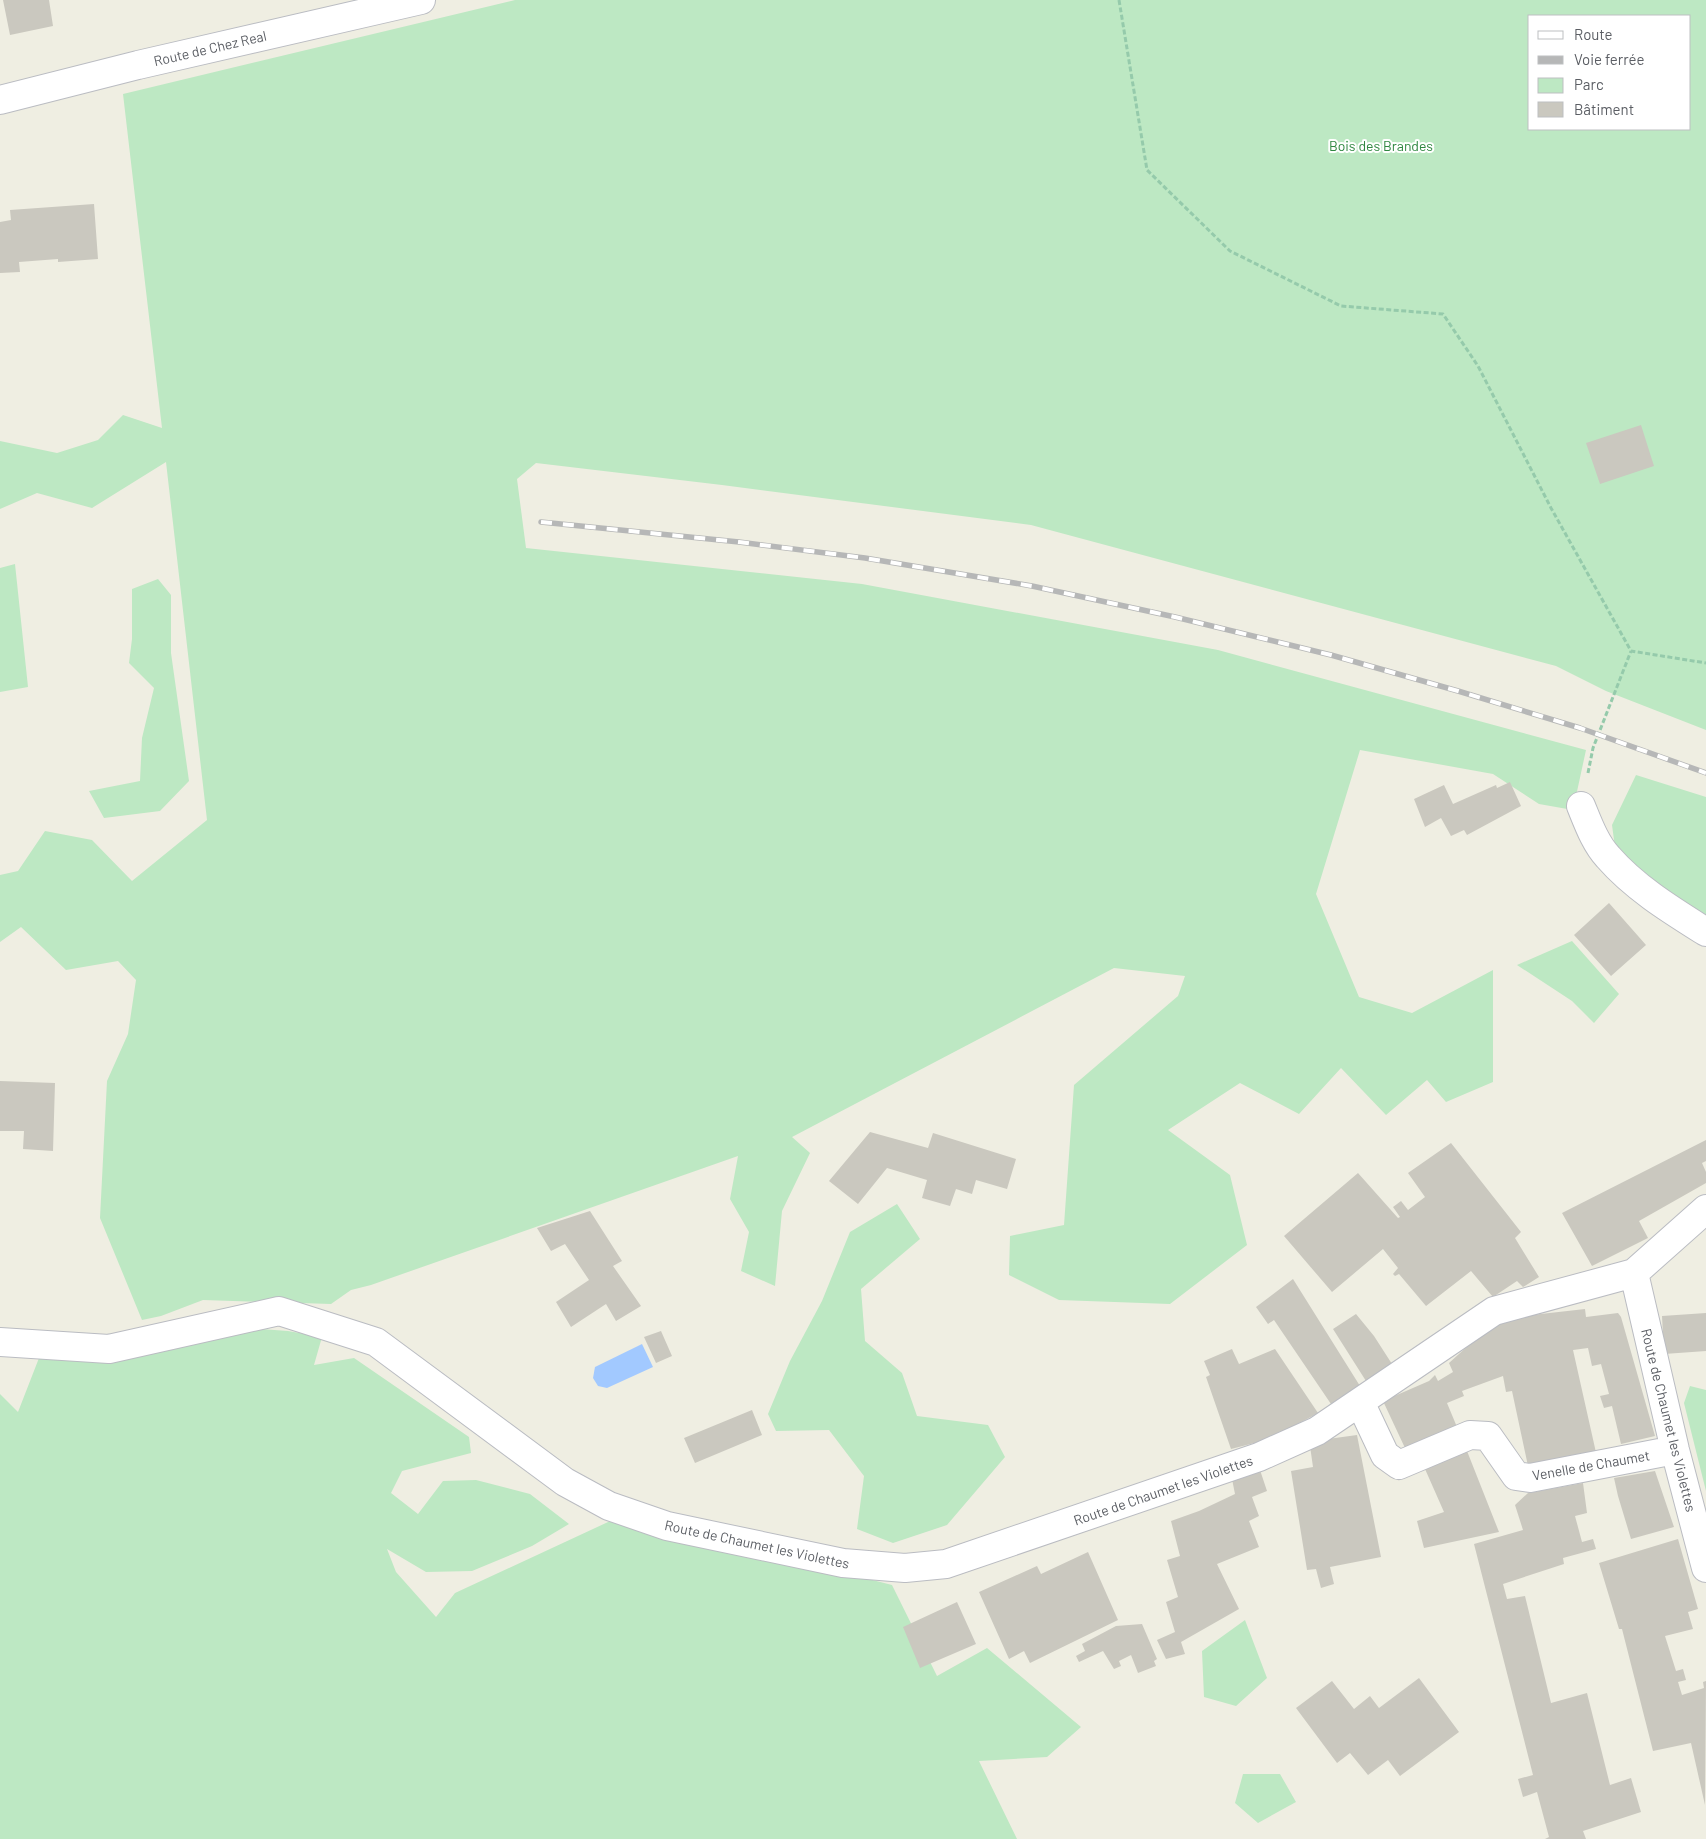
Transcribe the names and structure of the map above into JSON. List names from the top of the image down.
{
  "streets": {
    "street": ["Route de Chez Real", "Route de Chaumet les Violettes", "Venelle de Chaumet"]
  },
  "crossings": [
    ["Route de Chaumet les Violettes", "Venelle de Chaumet"]
  ],
  "parks": ["Bois des Brandes"],
  "legend": [
    "Route",
    "Voie ferrée",
    "Parc",
    "Bâtiment"
  ]
}
